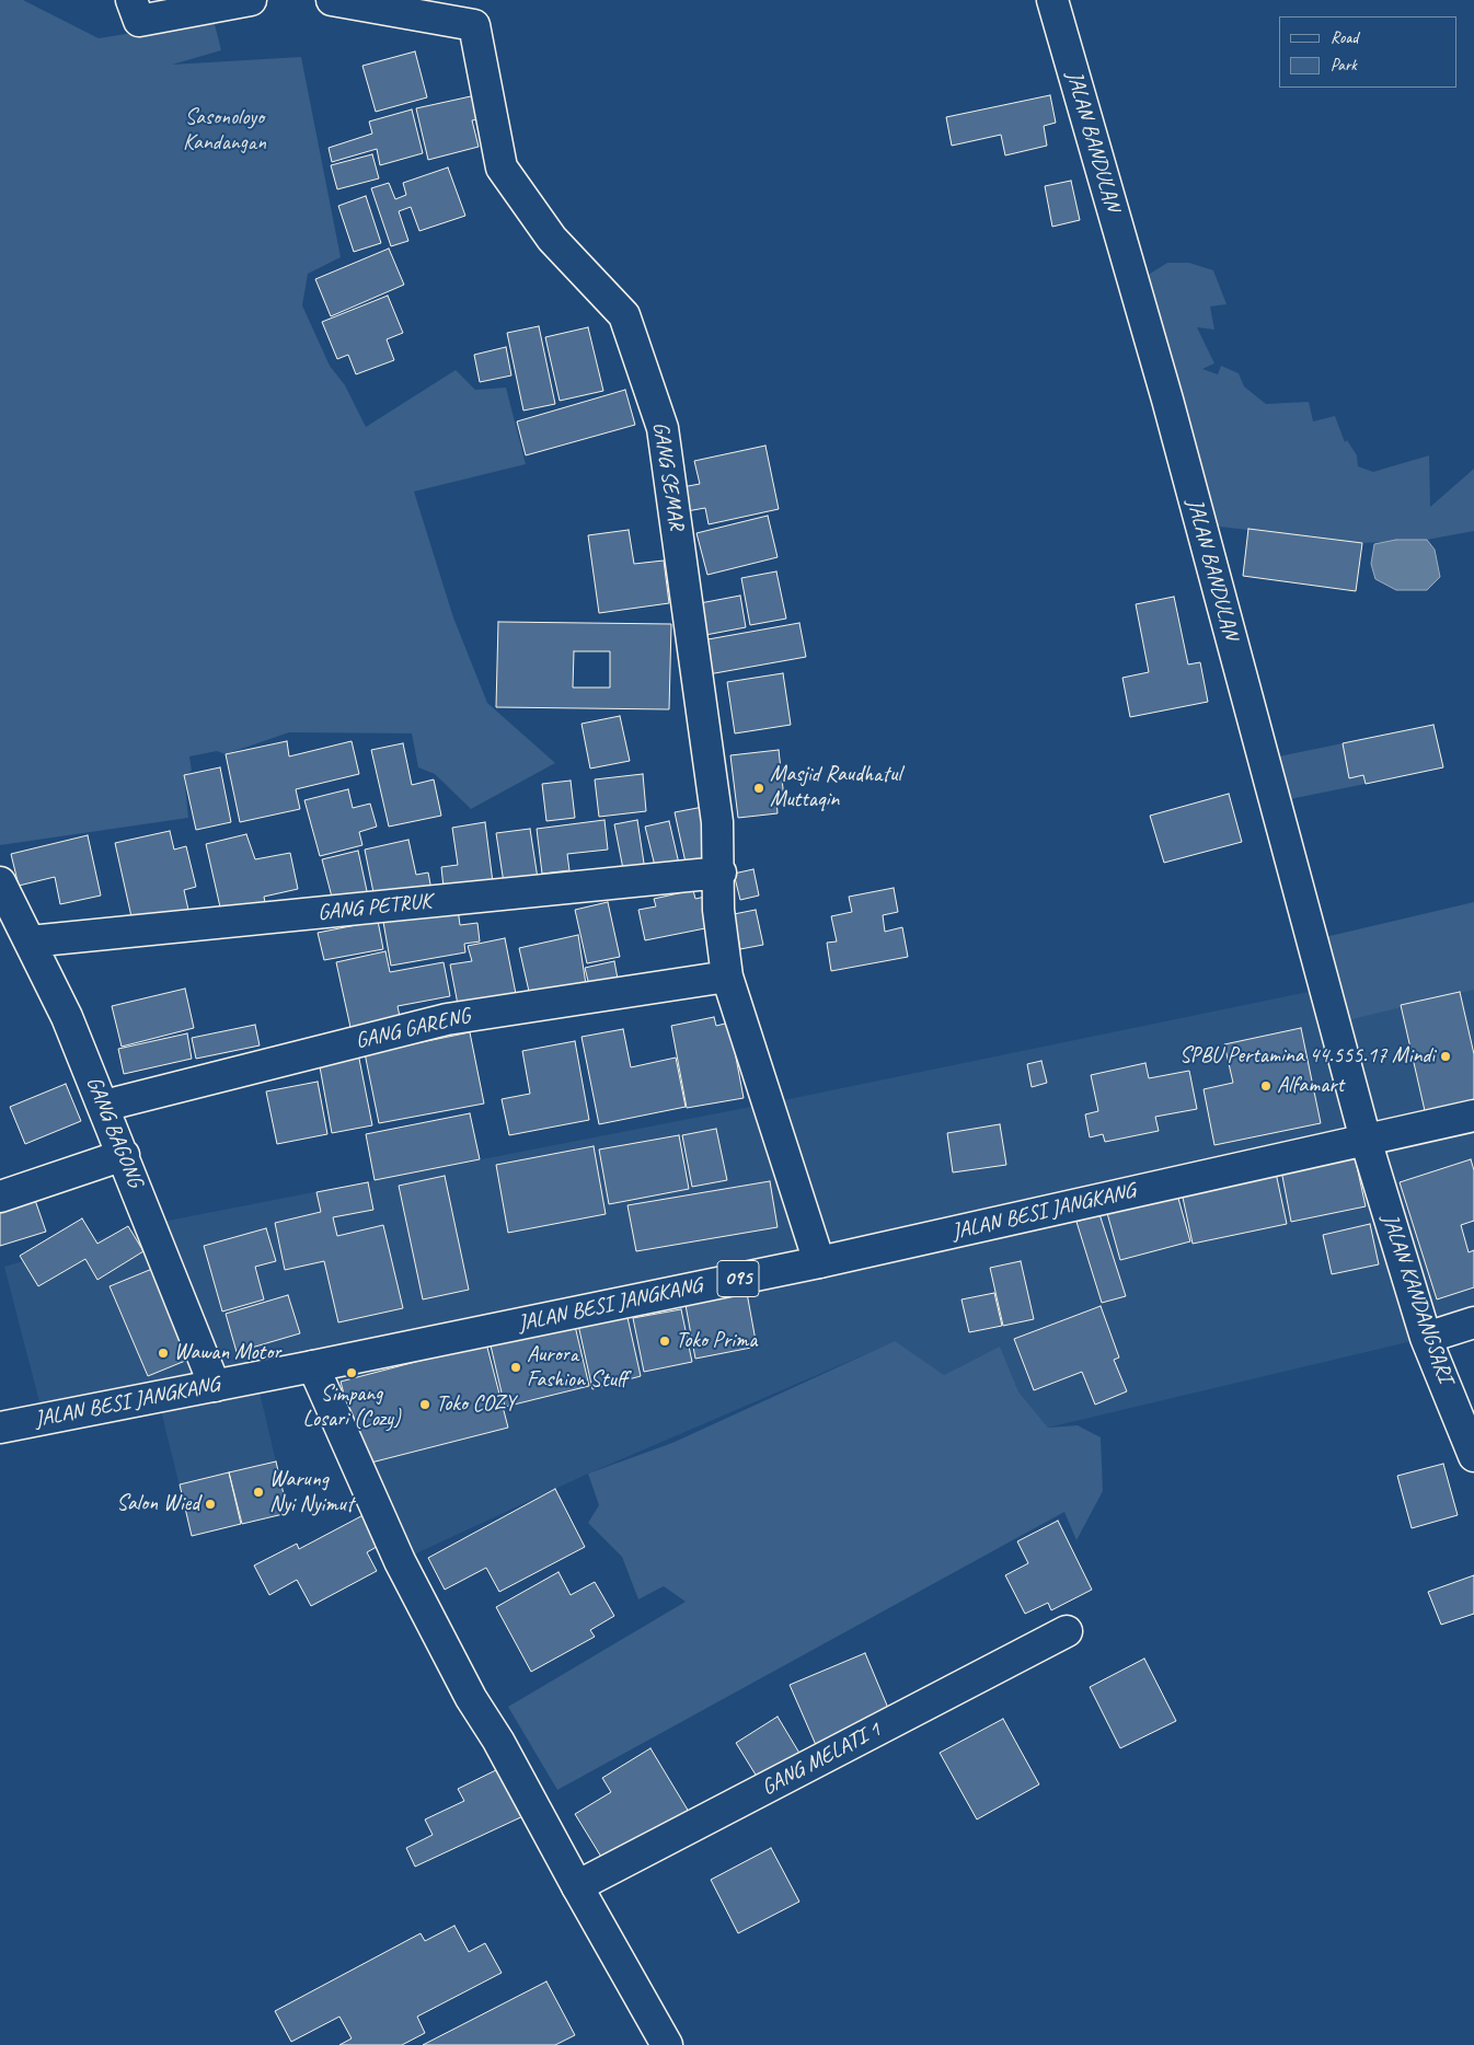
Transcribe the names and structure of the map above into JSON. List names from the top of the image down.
{
  "streets": {
    "street": [
      "JALAN BANDULAN",
      "GANG SEMAR",
      "GANG PETRUK",
      "GANG GARENG",
      "GANG BAGONG",
      "JALAN BESI JANGKANG",
      "095",
      "JALAN KANDANGSARI",
      "GANG MELATI 1"
    ]
  },
  "crossings": [
    ["JALAN BANDULAN", "JALAN BESI JANGKANG"],
    ["JALAN BANDULAN", "JALAN KANDANGSARI"],
    ["GANG SEMAR", "GANG PETRUK"],
    ["GANG SEMAR", "GANG GARENG"],
    ["GANG SEMAR", "JALAN BESI JANGKANG"],
    ["GANG PETRUK", "GANG BAGONG"],
    ["GANG GARENG", "GANG BAGONG"],
    ["GANG BAGONG", "JALAN BESI JANGKANG"],
    ["JALAN BESI JANGKANG", "JALAN KANDANGSARI"]
  ],
  "parks": ["Sasonoloyo Kandangan"],
  "places": [
    "Masjid Raudhatul Muttaqin",
    "SPBU Pertamina 44.555.17 Mindi",
    "Alfamart",
    "Toko Prima",
    "Wawan Motor",
    "Aurora Fashion Stuff",
    "Simpang Losari (Cozy)",
    "Toko COZY",
    "Warung Nyi Nyimut",
    "Salon Wied"
  ],
  "legend": ["Road", "Park"]
}
